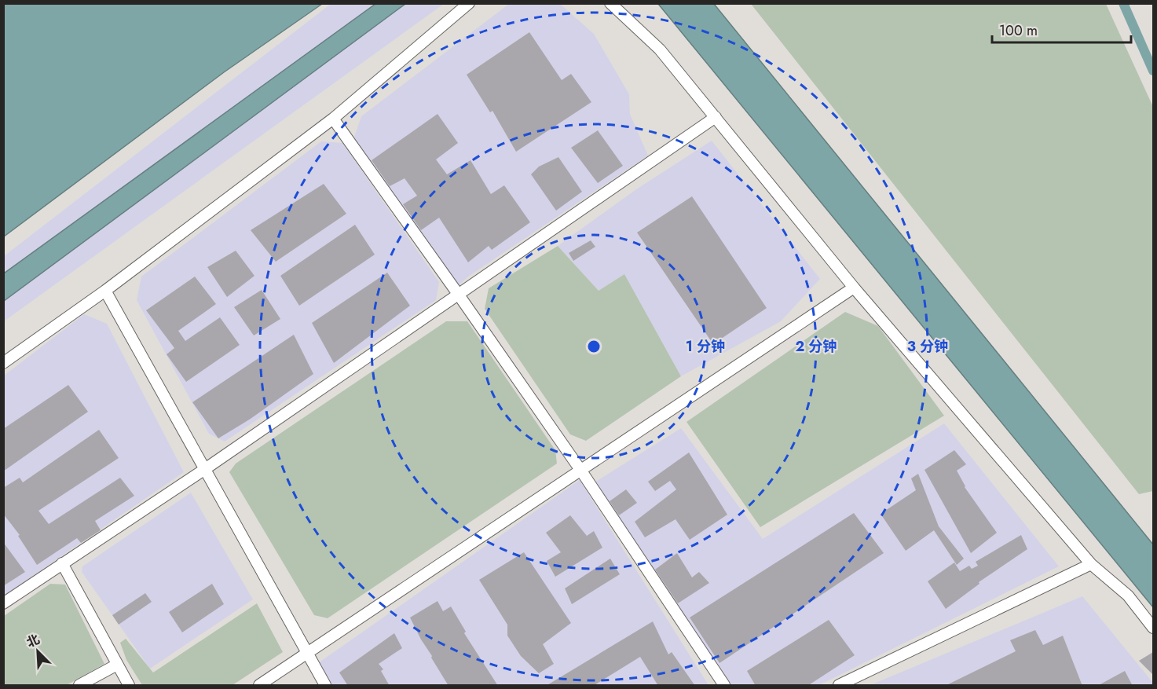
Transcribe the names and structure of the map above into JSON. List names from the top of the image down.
{
  "scale_bar": "100 m",
  "north": "top left",
  "rings": ["1 分钟", "2 分钟", "3 分钟"]
}
